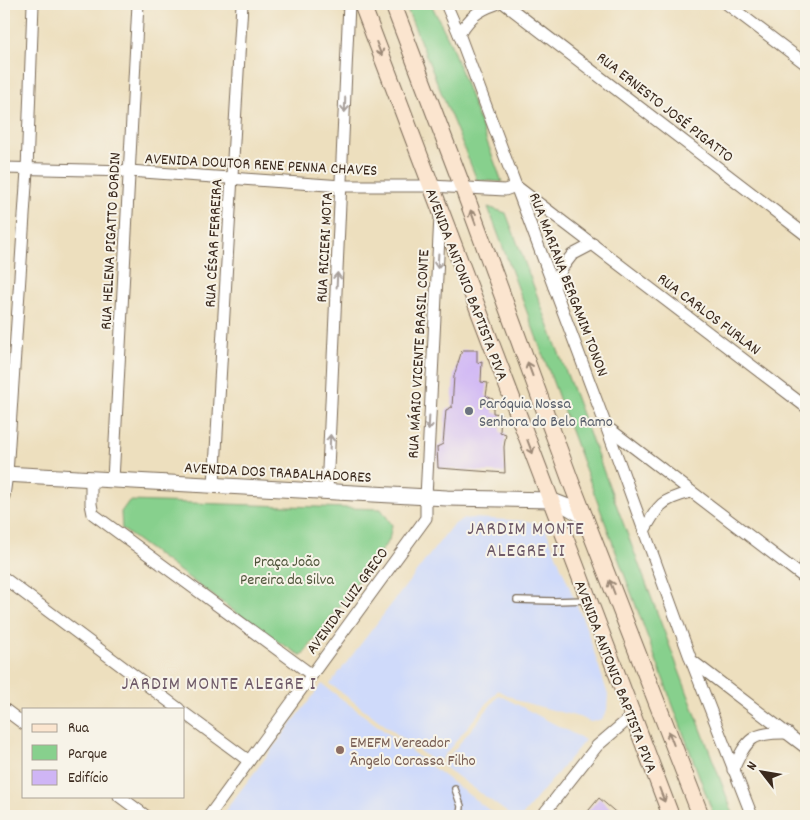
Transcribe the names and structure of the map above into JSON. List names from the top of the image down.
{
  "streets": {
    "main road": ["AVENIDA ANTONIO BAPTISTA PIVA"],
    "street": [
      "RUA ERNESTO JOSÉ PIGATTO",
      "AVENIDA DOUTOR RENE PENNA CHAVES",
      "RUA HELENA PIGATTO BORDIN",
      "RUA CÉSAR FERREIRA",
      "RUA RICIERI MOTA",
      "RUA MARIANA BERGAMIM TONON",
      "RUA CARLOS FURLAN",
      "RUA MÁRIO VICENTE BRASIL CONTE",
      "AVENIDA DOS TRABALHADORES",
      "AVENIDA LUIZ GRECO"
    ]
  },
  "crossings": [
    ["AVENIDA DOUTOR RENE PENNA CHAVES", "RUA HELENA PIGATTO BORDIN"],
    ["AVENIDA DOUTOR RENE PENNA CHAVES", "RUA CÉSAR FERREIRA"],
    ["AVENIDA DOUTOR RENE PENNA CHAVES", "RUA RICIERI MOTA"],
    ["AVENIDA DOUTOR RENE PENNA CHAVES", "AVENIDA ANTONIO BAPTISTA PIVA"],
    ["AVENIDA DOUTOR RENE PENNA CHAVES", "RUA MARIANA BERGAMIM TONON"],
    ["AVENIDA DOUTOR RENE PENNA CHAVES", "RUA CARLOS FURLAN"],
    ["RUA HELENA PIGATTO BORDIN", "AVENIDA DOS TRABALHADORES"],
    ["RUA CÉSAR FERREIRA", "AVENIDA DOS TRABALHADORES"],
    ["RUA RICIERI MOTA", "AVENIDA DOS TRABALHADORES"],
    ["AVENIDA ANTONIO BAPTISTA PIVA", "RUA MÁRIO VICENTE BRASIL CONTE"],
    ["AVENIDA ANTONIO BAPTISTA PIVA", "AVENIDA DOS TRABALHADORES"],
    ["RUA MARIANA BERGAMIM TONON", "RUA CARLOS FURLAN"],
    ["RUA MÁRIO VICENTE BRASIL CONTE", "AVENIDA DOS TRABALHADORES"],
    ["RUA MÁRIO VICENTE BRASIL CONTE", "AVENIDA LUIZ GRECO"],
    ["AVENIDA DOS TRABALHADORES", "AVENIDA LUIZ GRECO"]
  ],
  "one_way": ["RUA MÁRIO VICENTE BRASIL CONTE"],
  "districts": ["JARDIM MONTE ALEGRE II", "JARDIM MONTE ALEGRE I"],
  "parks": ["Praça João Pereira da Silva"],
  "places": ["Paróquia Nossa Senhora do Belo Ramo", "EMEFM Vereador Ângelo Corassa Filho"],
  "legend": ["Rua", "Parque", "Edifício"],
  "north": "top left"
}
